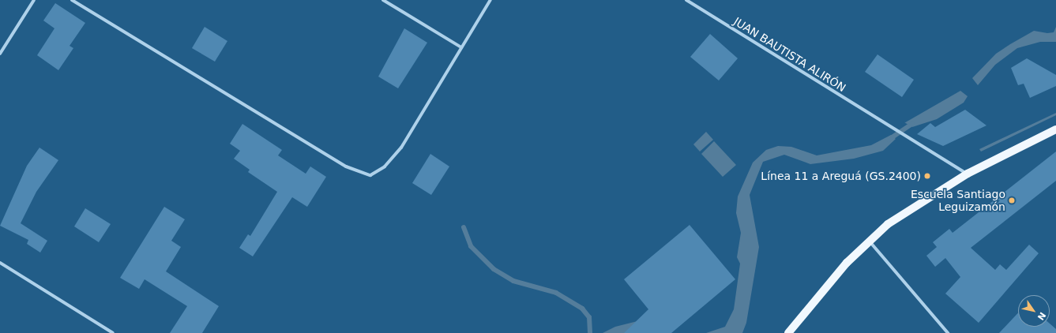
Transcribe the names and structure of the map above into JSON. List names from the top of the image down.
{
  "streets": {
    "street": ["JUAN BAUTISTA ALIRÓN"]
  },
  "places": ["Línea 11 a Areguá (GS.2400)", "Escuela Santiago Leguizamón"],
  "north": "bottom right"
}
